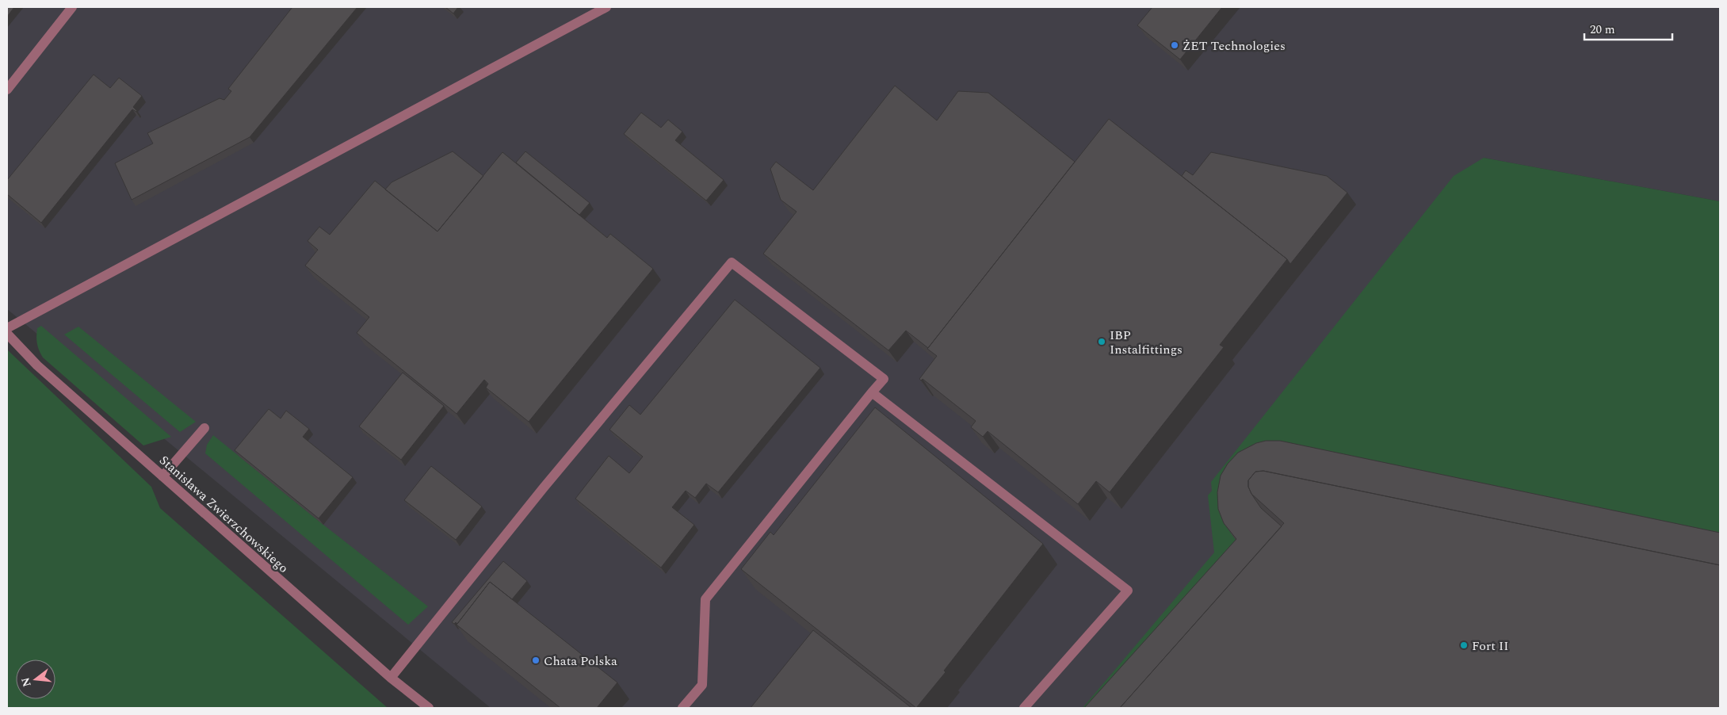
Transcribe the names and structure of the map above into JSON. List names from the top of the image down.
{
  "streets": {
    "street": ["Stanisława Zwierzchowskiego"]
  },
  "places": [
    "ŻET Technologies",
    "IBP Instalfittings",
    "Fort II",
    "Chata Polska"
  ],
  "scale_bar": "20 m",
  "north": "left"
}
